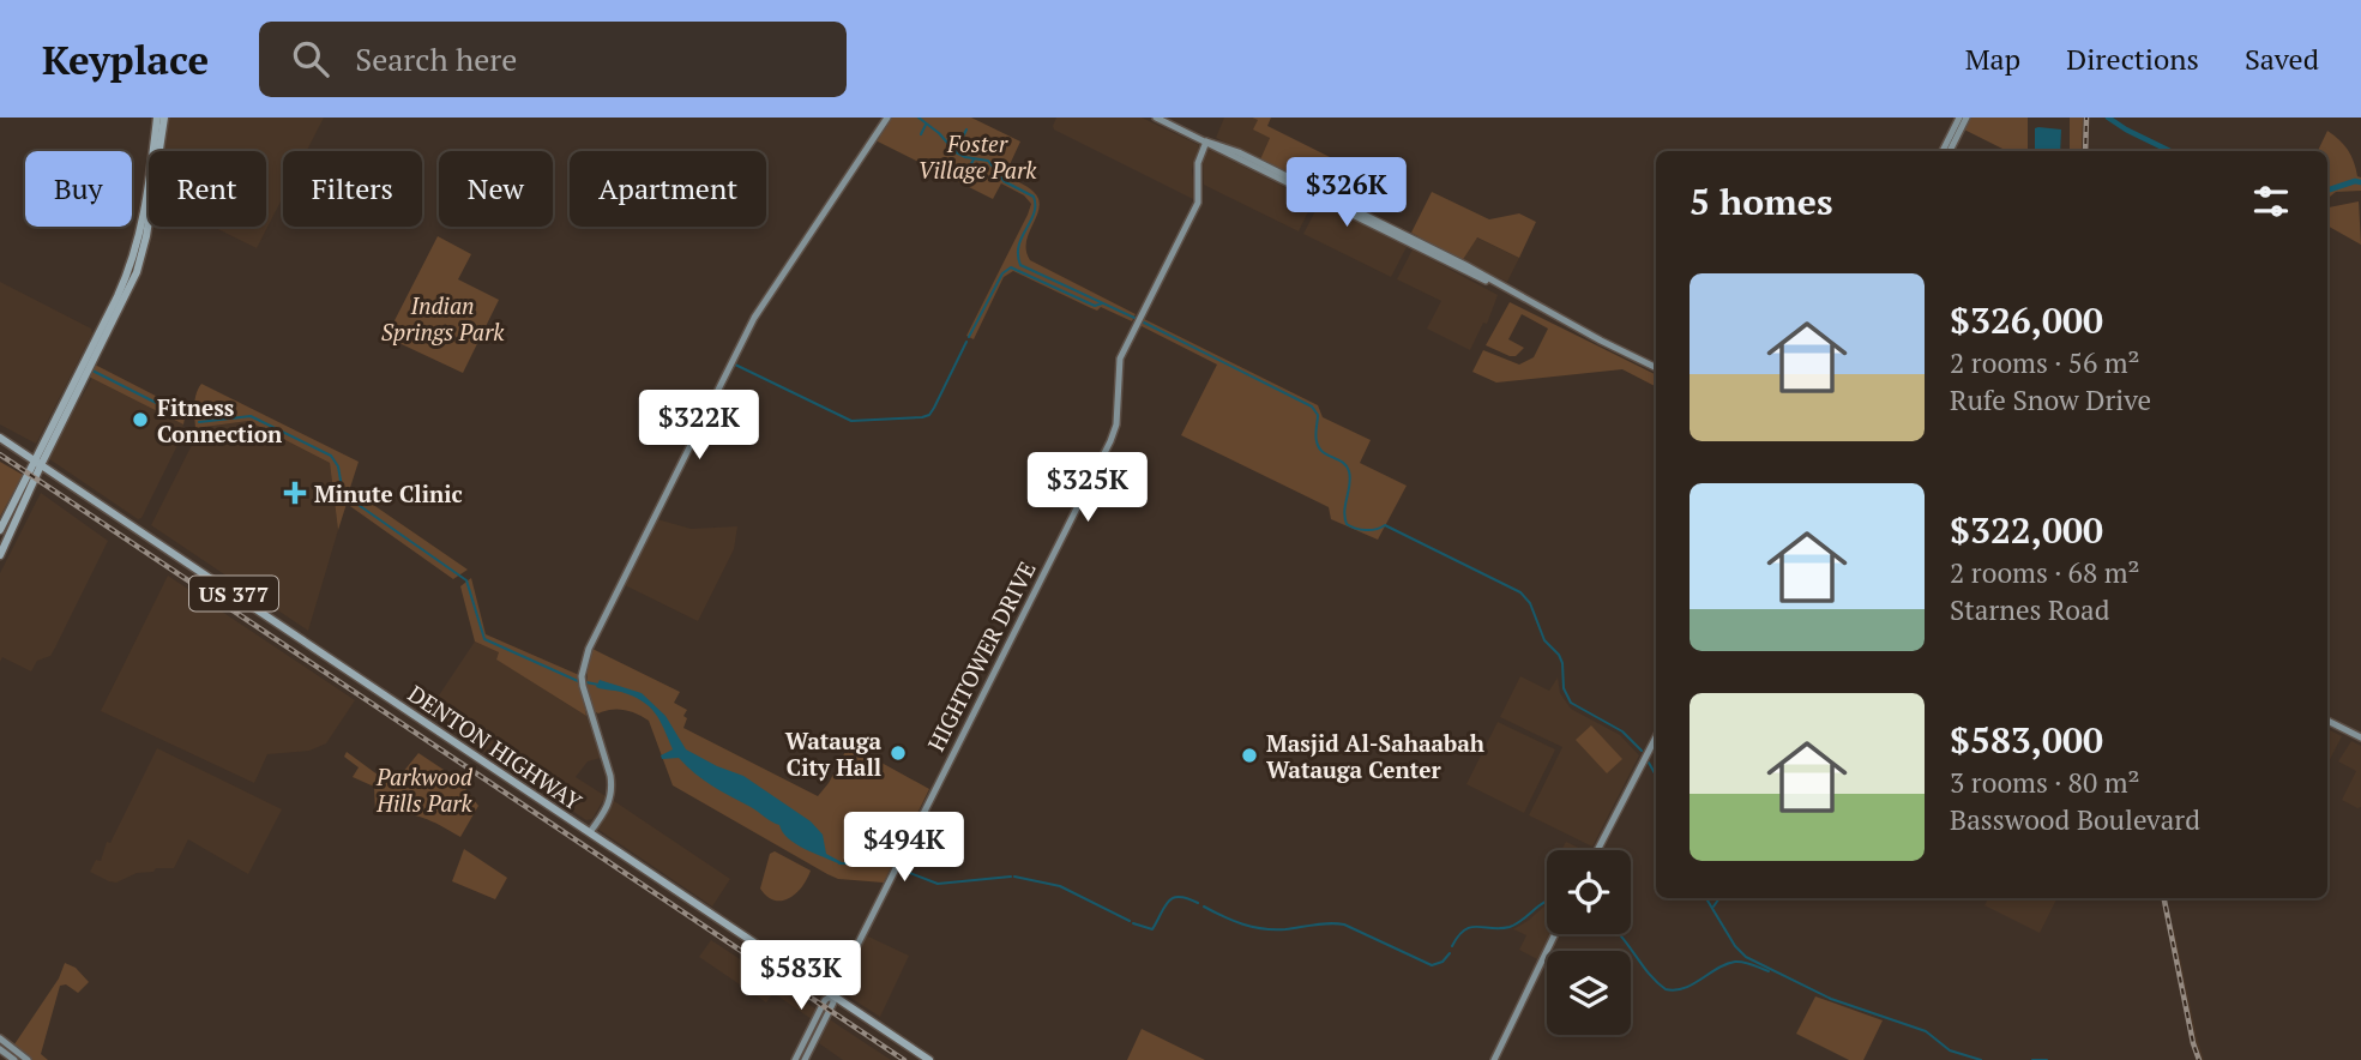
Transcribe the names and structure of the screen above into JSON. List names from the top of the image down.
{
  "streets": {
    "main road": ["US 377", "HIGHTOWER DRIVE", "DENTON HIGHWAY"]
  },
  "crossings": [
    ["US 377", "DENTON HIGHWAY"],
    ["HIGHTOWER DRIVE", "DENTON HIGHWAY"]
  ],
  "parks": ["Foster Village Park", "Indian Springs Park", "Parkwood Hills Park"],
  "places": {
    "other": ["Fitness Connection", "Watauga City Hall", "Masjid Al-Sahaabah Watauga Center"],
    "health": ["Minute Clinic"]
  },
  "page": {
    "header": "Keyplace",
    "search": "Search here",
    "nav": ["Map", "Directions", "Saved"],
    "chip": [
      "Buy",
      "Rent",
      "Filters",
      "New",
      "Apartment"
    ],
    "heading": "5 homes",
    "price": [
      "$326K",
      "$322K",
      "$325K",
      "$494K",
      "$583K"
    ],
    "list": [
      {
        "name": "$326,000",
        "note": "2 rooms · 56 m² · Rufe Snow Drive"
      },
      {
        "name": "$322,000",
        "note": "2 rooms · 68 m² · Starnes Road"
      },
      {
        "name": "$583,000",
        "note": "3 rooms · 80 m² · Basswood Boulevard"
      }
    ]
  }
}
